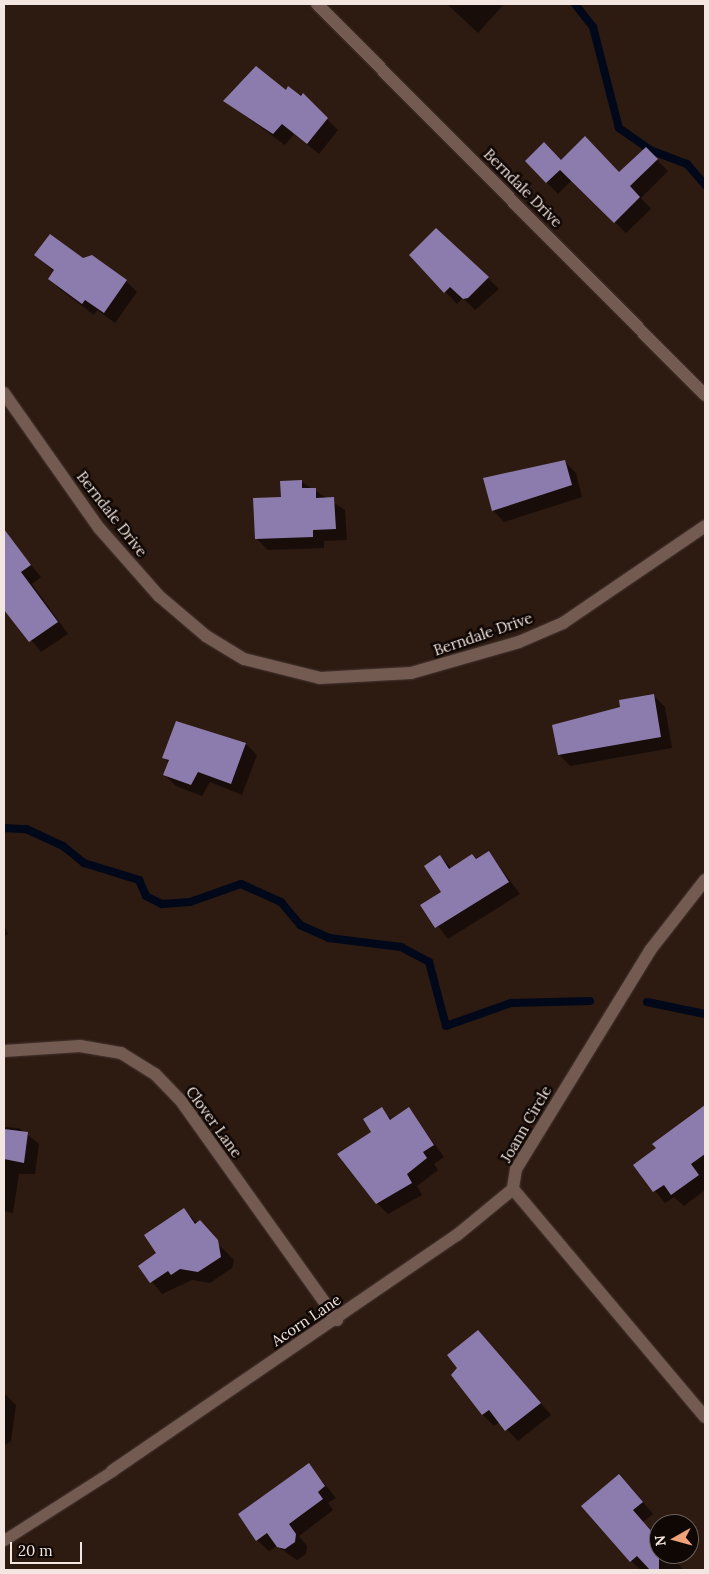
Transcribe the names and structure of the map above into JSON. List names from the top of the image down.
{
  "streets": {
    "street": [
      "Berndale Drive",
      "Clover Lane",
      "Joann Circle",
      "Acorn Lane"
    ]
  },
  "crossings": [
    ["Clover Lane", "Acorn Lane"],
    ["Joann Circle", "Acorn Lane"]
  ],
  "scale_bar": "20 m",
  "north": "left"
}
